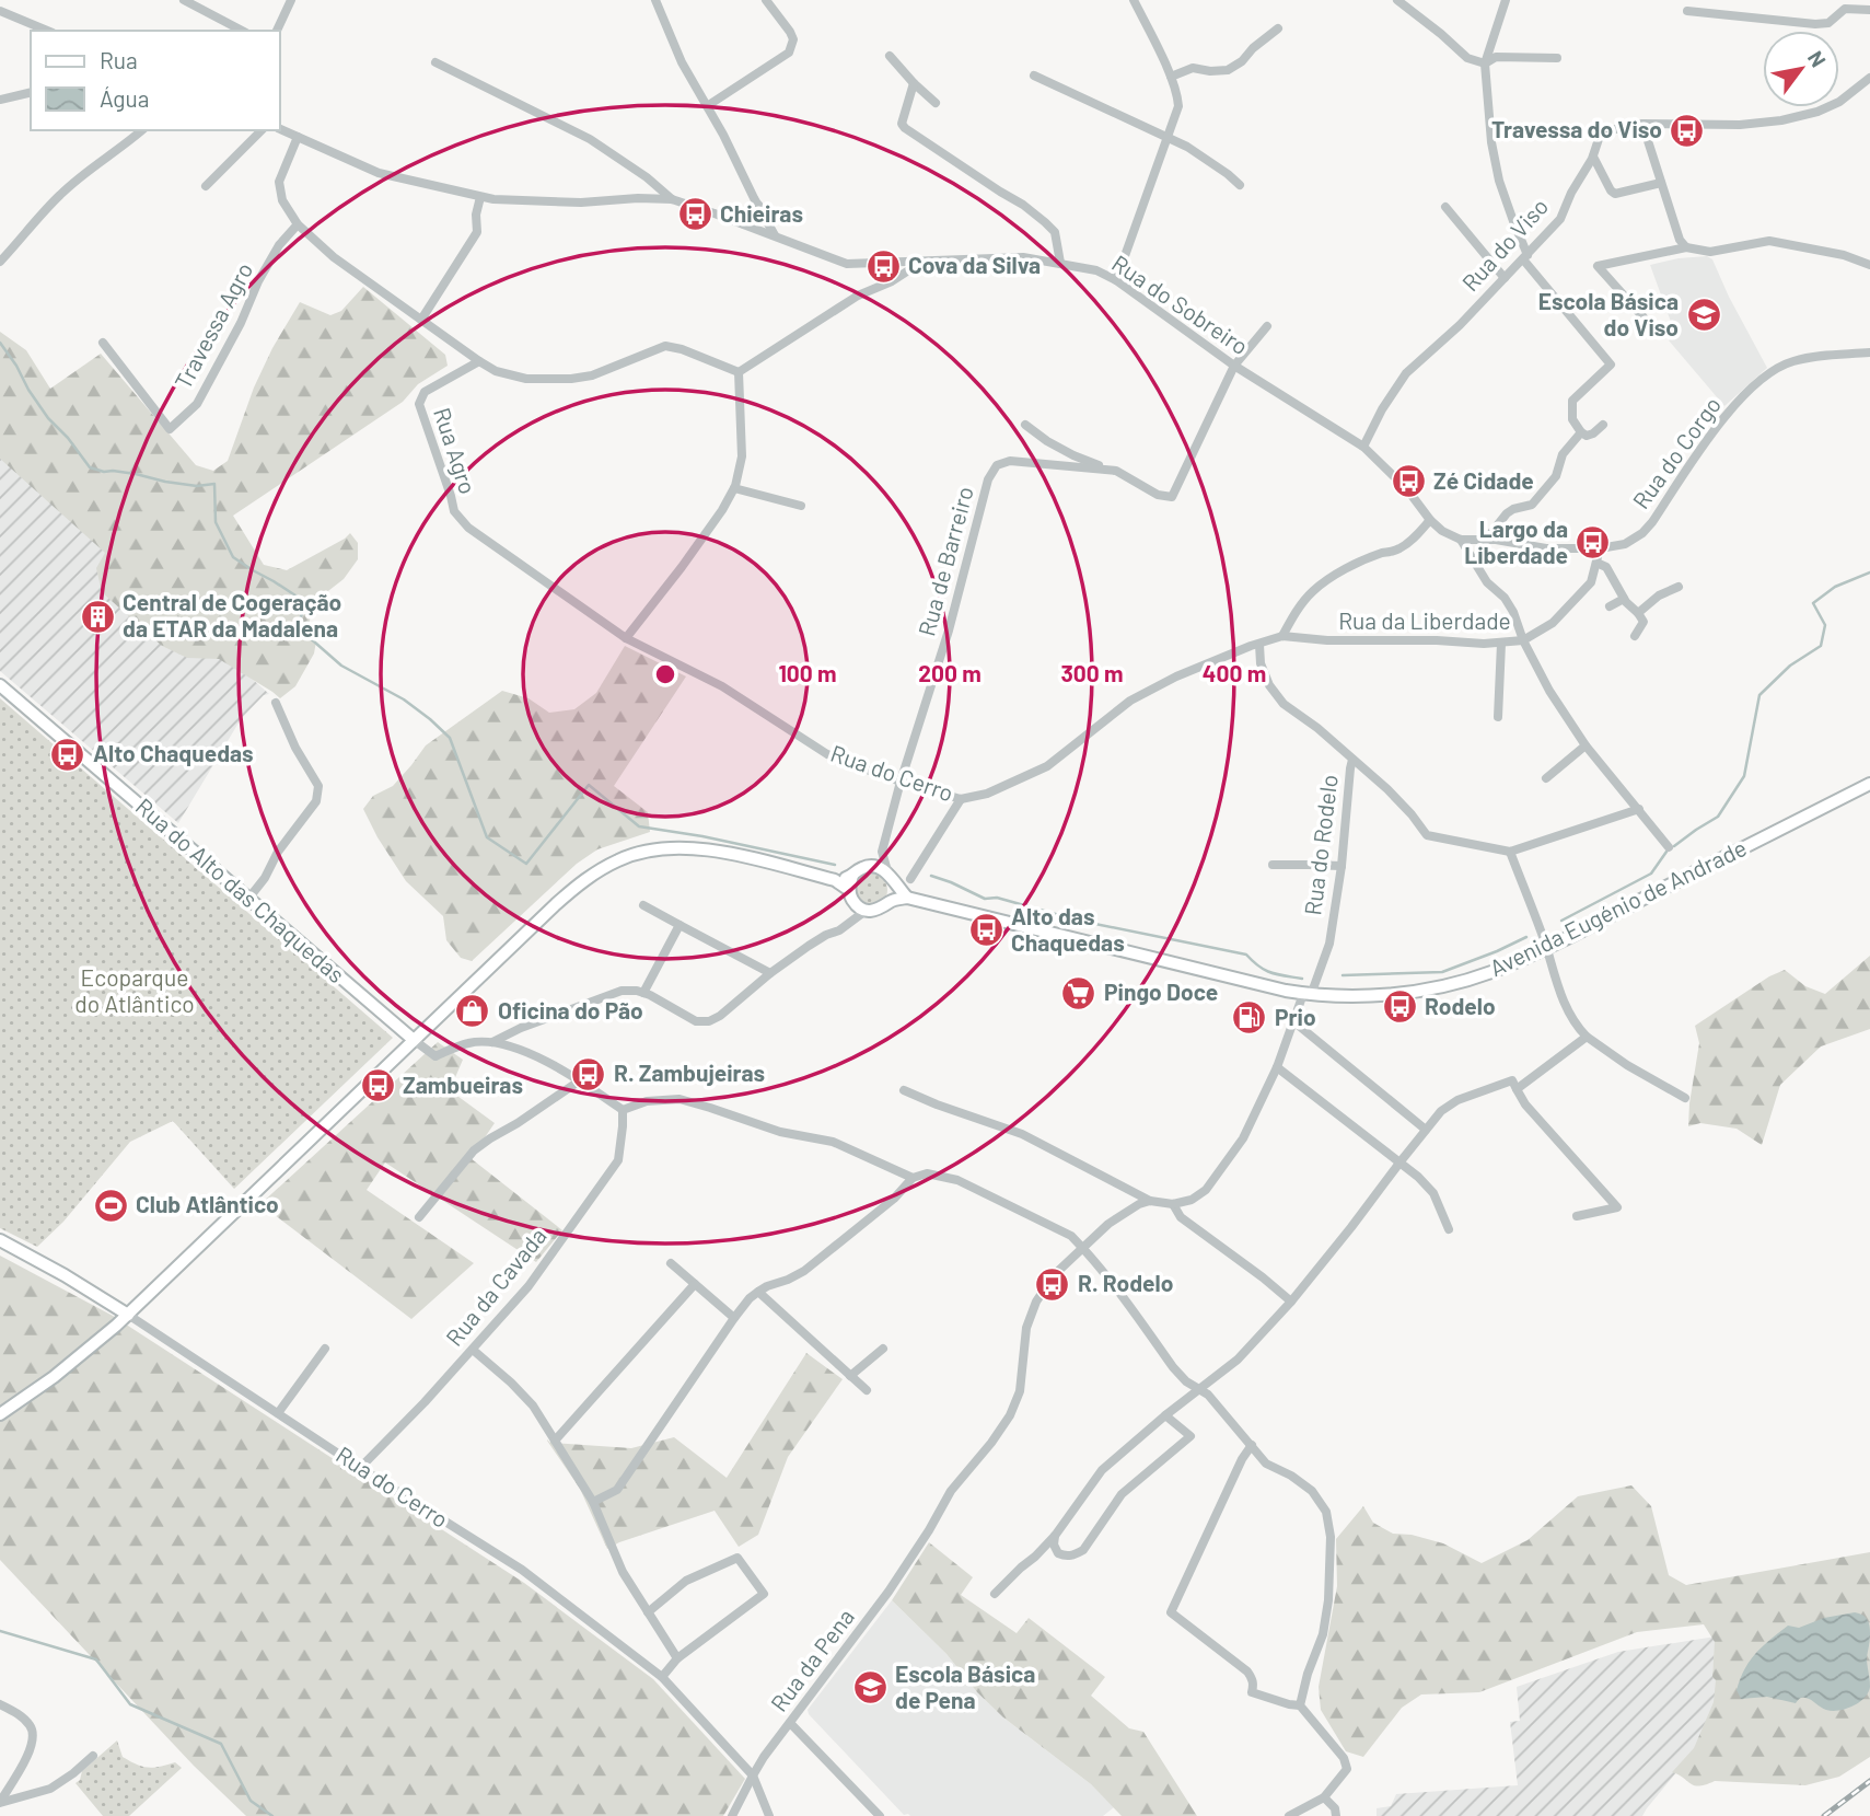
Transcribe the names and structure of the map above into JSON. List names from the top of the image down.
{
  "streets": {
    "main road": ["Rua do Cerro", "Rua do Alto das Chaquedas", "Avenida Eugénio de Andrade"],
    "street": [
      "Rua do Viso",
      "Rua do Sobreiro",
      "Travessa Agro",
      "Rua Agro",
      "Rua do Corgo",
      "Rua de Barreiro",
      "Rua da Liberdade",
      "Rua do Rodelo",
      "Rua da Cavada",
      "Rua da Pena"
    ]
  },
  "crossings": [
    ["Rua do Viso", "Rua do Sobreiro"],
    ["Rua do Sobreiro", "Rua de Barreiro"],
    ["Rua Agro", "Rua do Cerro"],
    ["Rua de Barreiro", "Rua do Cerro"],
    ["Rua da Liberdade", "Rua do Cerro"],
    ["Rua do Cerro", "Rua do Rodelo"],
    ["Rua do Cerro", "Rua da Cavada"],
    ["Rua do Cerro", "Rua da Pena"],
    ["Rua do Rodelo", "Avenida Eugénio de Andrade"]
  ],
  "parks": ["Ecoparque do Atlântico"],
  "places": {
    "bus stop": [
      "Travessa do Viso",
      "Chieiras",
      "Cova da Silva",
      "Zé Cidade",
      "Largo da Liberdade",
      "Alto Chaquedas",
      "Alto das Chaquedas",
      "Rodelo",
      "R. Zambujeiras",
      "Zambueiras",
      "R. Rodelo"
    ],
    "school or university": ["Escola Básica do Viso", "Escola Básica de Pena"],
    "building": ["Central de Cogeração da ETAR da Madalena"],
    "supermarket": ["Pingo Doce"],
    "shop": ["Oficina do Pão"],
    "fuel station": ["Prio"],
    "sports": ["Club Atlântico"]
  },
  "legend": ["Rua", "Água"],
  "north": "top right",
  "rings": [
    "100 m",
    "200 m",
    "300 m",
    "400 m"
  ]
}
